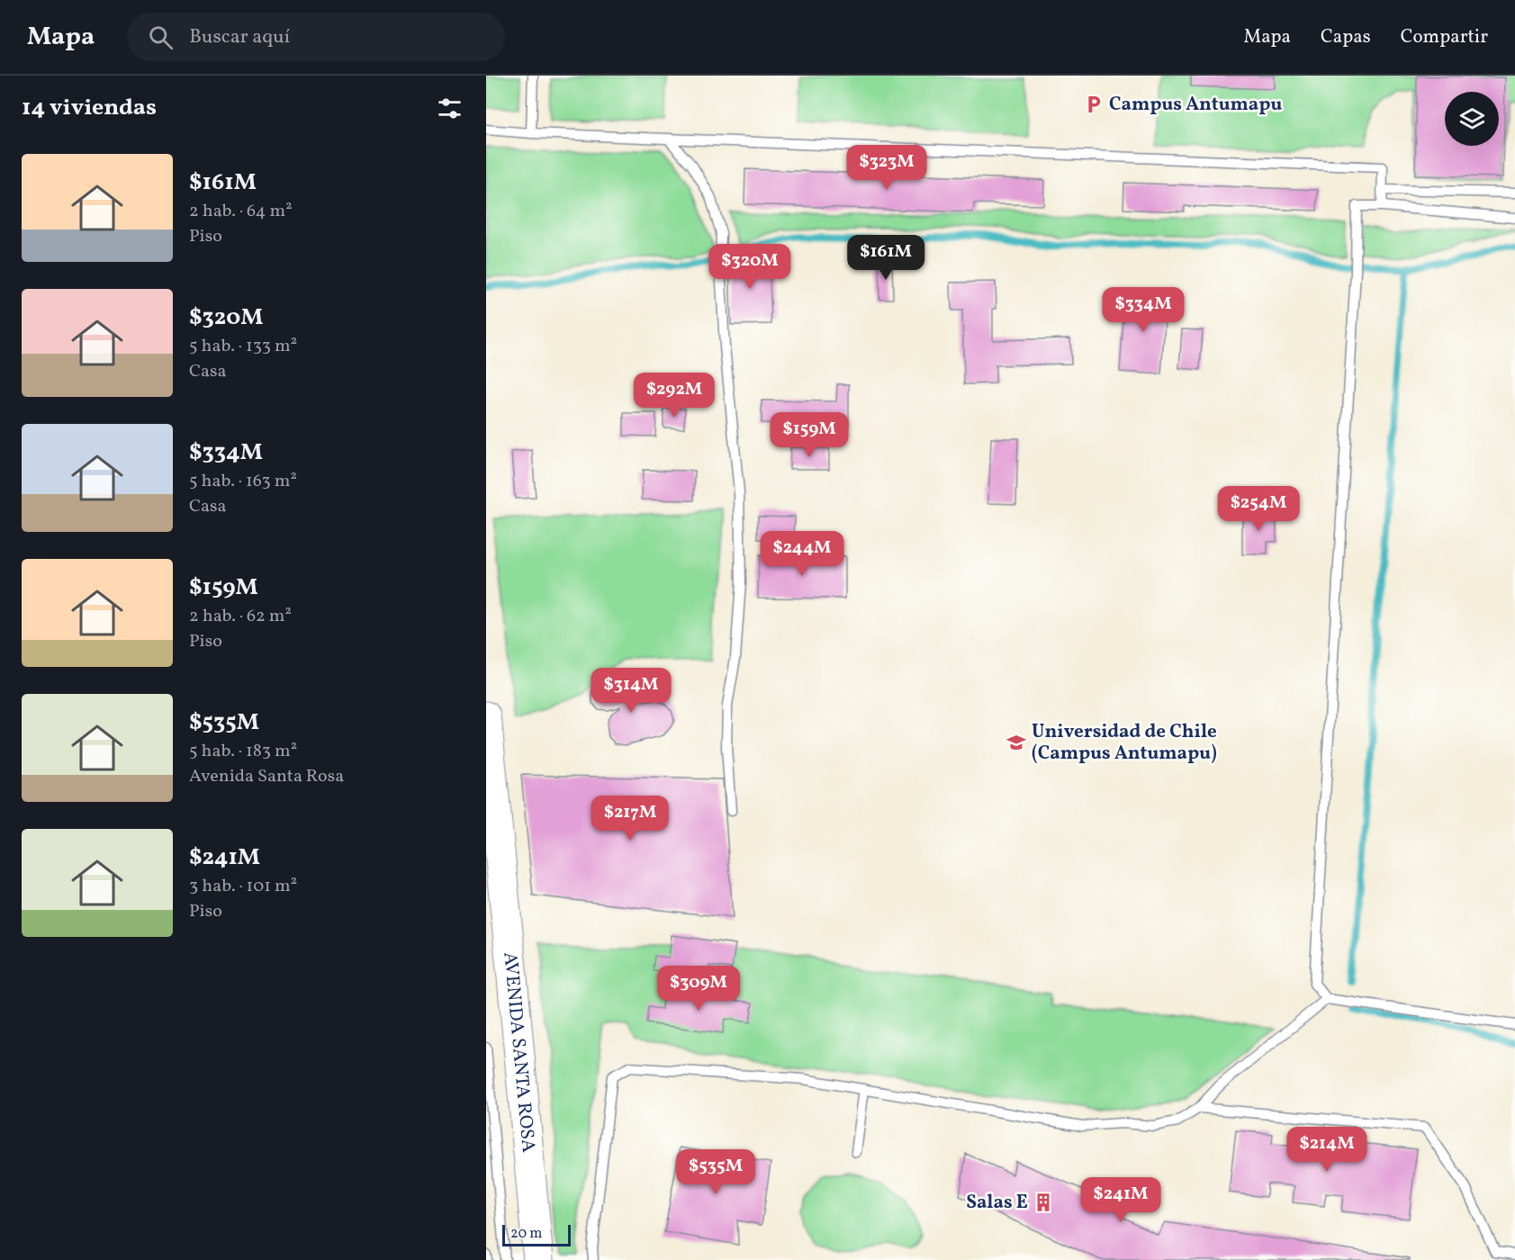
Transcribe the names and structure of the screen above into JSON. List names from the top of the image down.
{
  "streets": {
    "main road": ["AVENIDA SANTA ROSA"]
  },
  "places": {
    "parking": ["Campus Antumapu"],
    "school or university": ["Universidad de Chile (Campus Antumapu)"],
    "building": ["Salas E"]
  },
  "scale_bar": "20 m",
  "page": {
    "header": "Mapa",
    "search": "Buscar aquí",
    "nav": ["Mapa", "Capas", "Compartir"],
    "heading": "14 viviendas",
    "list": [
      {
        "name": "$161M",
        "note": "2 hab. · 64 m² · Piso"
      },
      {
        "name": "$320M",
        "note": "5 hab. · 133 m² · Casa"
      },
      {
        "name": "$334M",
        "note": "5 hab. · 163 m² · Casa"
      },
      {
        "name": "$159M",
        "note": "2 hab. · 62 m² · Piso"
      },
      {
        "name": "$535M",
        "note": "5 hab. · 183 m² · Avenida Santa Rosa"
      },
      {
        "name": "$241M",
        "note": "3 hab. · 101 m² · Piso"
      }
    ],
    "price": [
      "$323M",
      "$161M",
      "$320M",
      "$334M",
      "$292M",
      "$159M",
      "$254M",
      "$244M",
      "$314M",
      "$217M",
      "$309M",
      "$214M",
      "$535M",
      "$241M"
    ],
    "scale": "20 m"
  }
}
